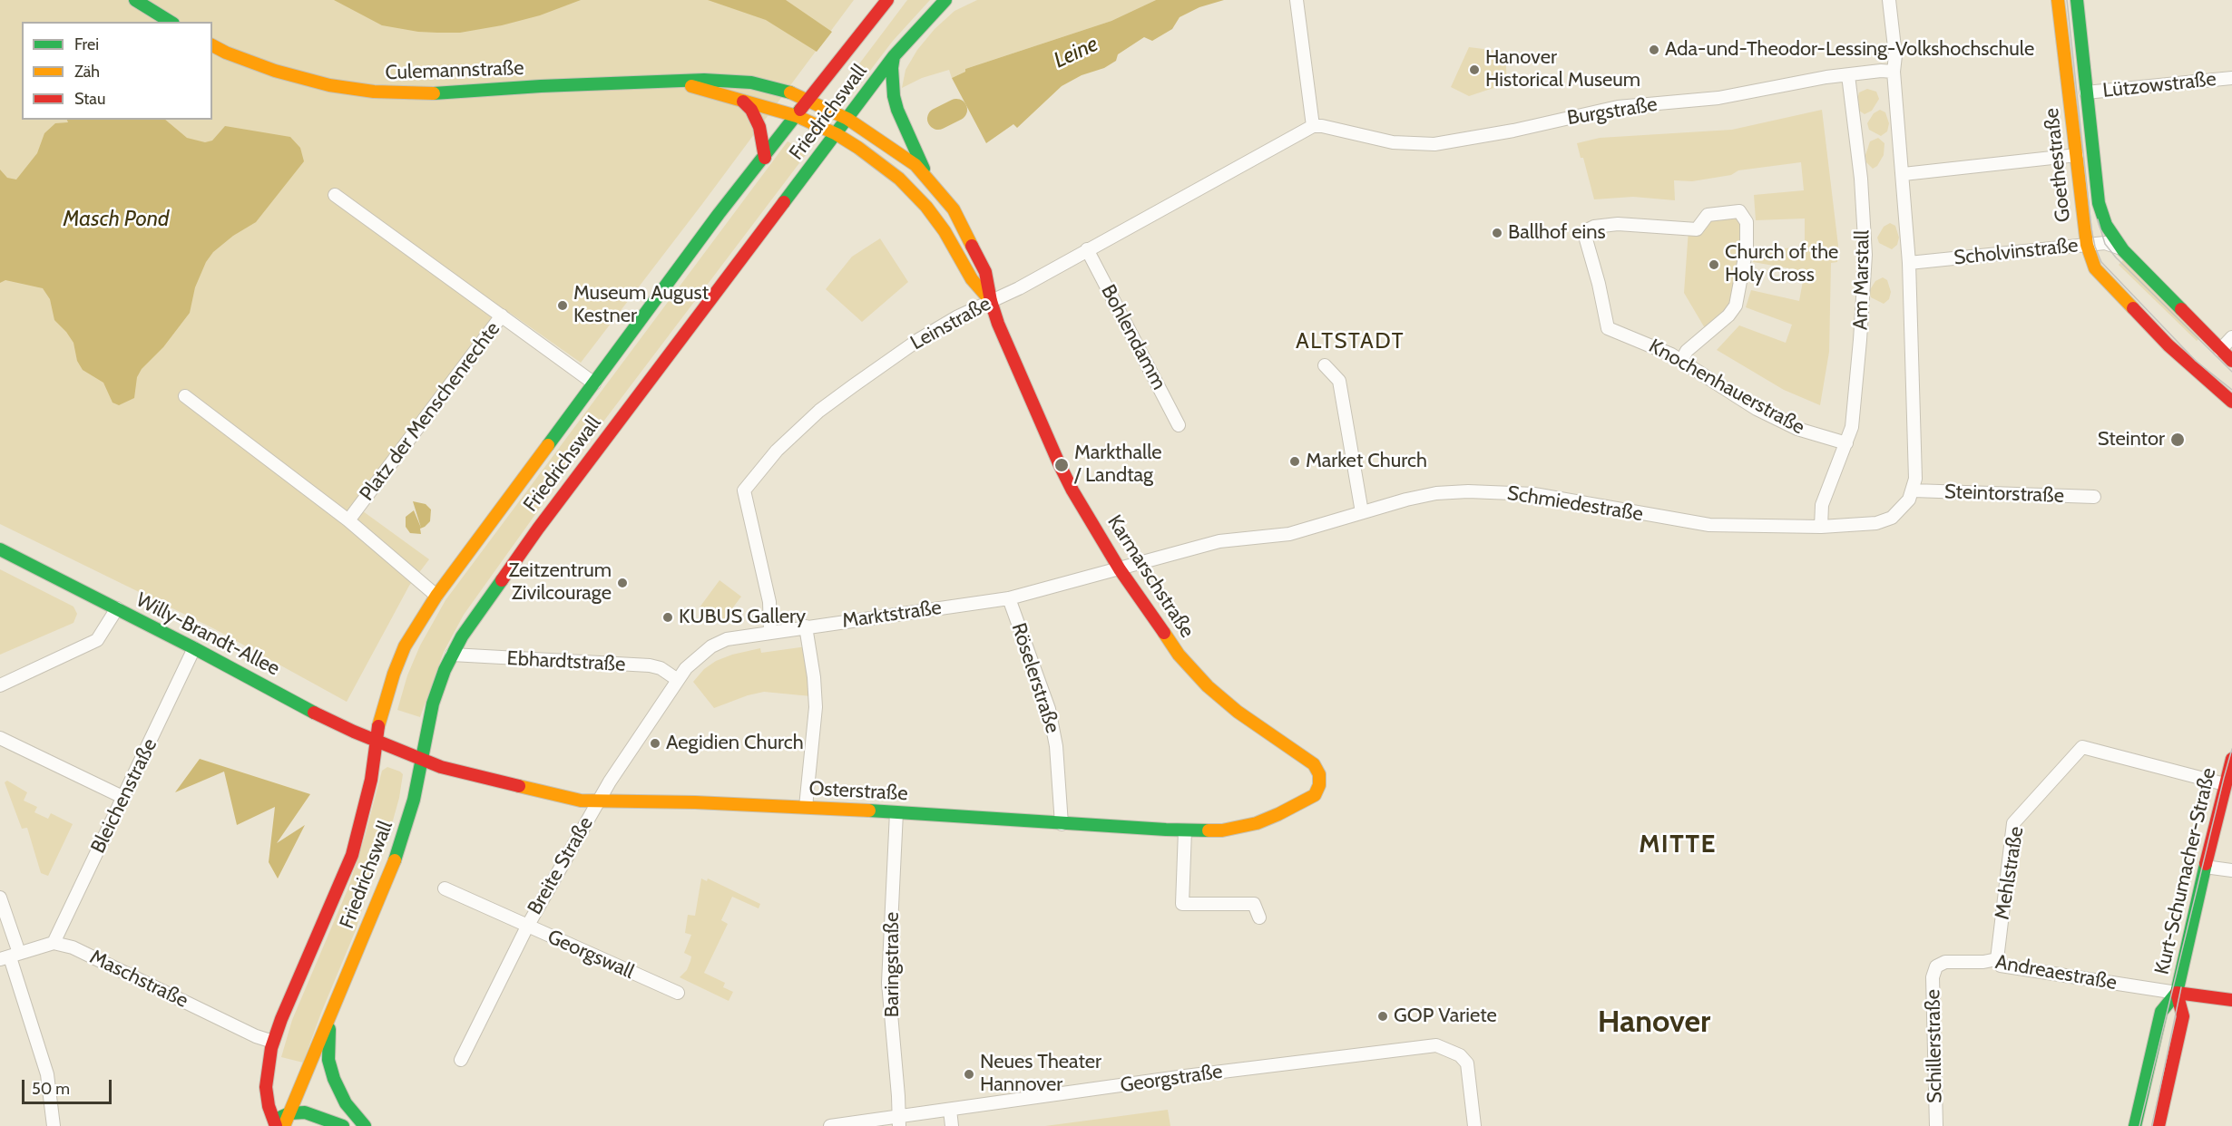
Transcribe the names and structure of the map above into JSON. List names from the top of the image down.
{
  "streets": {
    "street": [
      "Culemannstraße",
      "Lützowstraße",
      "Burgstraße",
      "Friedrichswall",
      "Goethestraße",
      "Scholvinstraße",
      "Am Marstall",
      "Leinstraße",
      "Bohlendamm",
      "Knochenhauerstraße",
      "Platz der Menschenrechte",
      "Steintorstraße",
      "Schmiedestraße",
      "Karmarschstraße",
      "Marktstraße",
      "Willy-Brandt-Allee",
      "Ebhardtstraße",
      "Röselerstraße",
      "Osterstraße",
      "Bleichenstraße",
      "Breite Straße",
      "Kurt-Schumacher-Straße",
      "Mehlstraße",
      "Georgswall",
      "Baringstraße",
      "Andreaestraße",
      "Maschstraße",
      "Schillerstraße",
      "Georgstraße"
    ]
  },
  "crossings": [
    ["Culemannstraße", "Friedrichswall"],
    ["Culemannstraße", "Karmarschstraße"],
    ["Lützowstraße", "Goethestraße"],
    ["Burgstraße", "Am Marstall"],
    ["Burgstraße", "Leinstraße"],
    ["Friedrichswall", "Platz der Menschenrechte"],
    ["Friedrichswall", "Karmarschstraße"],
    ["Friedrichswall", "Willy-Brandt-Allee"],
    ["Friedrichswall", "Ebhardtstraße"],
    ["Friedrichswall", "Osterstraße"],
    ["Friedrichswall", "Maschstraße"],
    ["Goethestraße", "Scholvinstraße"],
    ["Am Marstall", "Knochenhauerstraße"],
    ["Am Marstall", "Schmiedestraße"],
    ["Leinstraße", "Bohlendamm"],
    ["Leinstraße", "Karmarschstraße"],
    ["Leinstraße", "Marktstraße"],
    ["Steintorstraße", "Schmiedestraße"],
    ["Schmiedestraße", "Karmarschstraße"],
    ["Schmiedestraße", "Marktstraße"],
    ["Karmarschstraße", "Marktstraße"],
    ["Karmarschstraße", "Osterstraße"],
    ["Marktstraße", "Ebhardtstraße"],
    ["Marktstraße", "Röselerstraße"],
    ["Marktstraße", "Breite Straße"],
    ["Willy-Brandt-Allee", "Osterstraße"],
    ["Willy-Brandt-Allee", "Bleichenstraße"],
    ["Ebhardtstraße", "Breite Straße"],
    ["Röselerstraße", "Osterstraße"],
    ["Osterstraße", "Breite Straße"],
    ["Osterstraße", "Baringstraße"],
    ["Bleichenstraße", "Maschstraße"],
    ["Breite Straße", "Georgswall"],
    ["Kurt-Schumacher-Straße", "Mehlstraße"],
    ["Kurt-Schumacher-Straße", "Andreaestraße"],
    ["Mehlstraße", "Andreaestraße"],
    ["Baringstraße", "Georgstraße"],
    ["Andreaestraße", "Schillerstraße"]
  ],
  "districts": ["ALTSTADT", "MITTE", "Hanover"],
  "water": ["Leine", "Masch Pond"],
  "places": [
    "Ada-und-Theodor-Lessing-Volkshochschule",
    "Hanover Historical Museum",
    "Ballhof eins",
    "Church of the Holy Cross",
    "Museum August Kestner",
    "Steintor",
    "Market Church",
    "Markthalle / Landtag",
    "Zeitzentrum Zivilcourage",
    "KUBUS Gallery",
    "Aegidien Church",
    "GOP Variete",
    "Neues Theater Hannover"
  ],
  "legend": ["Frei", "Zäh", "Stau"],
  "scale_bar": "50 m"
}
